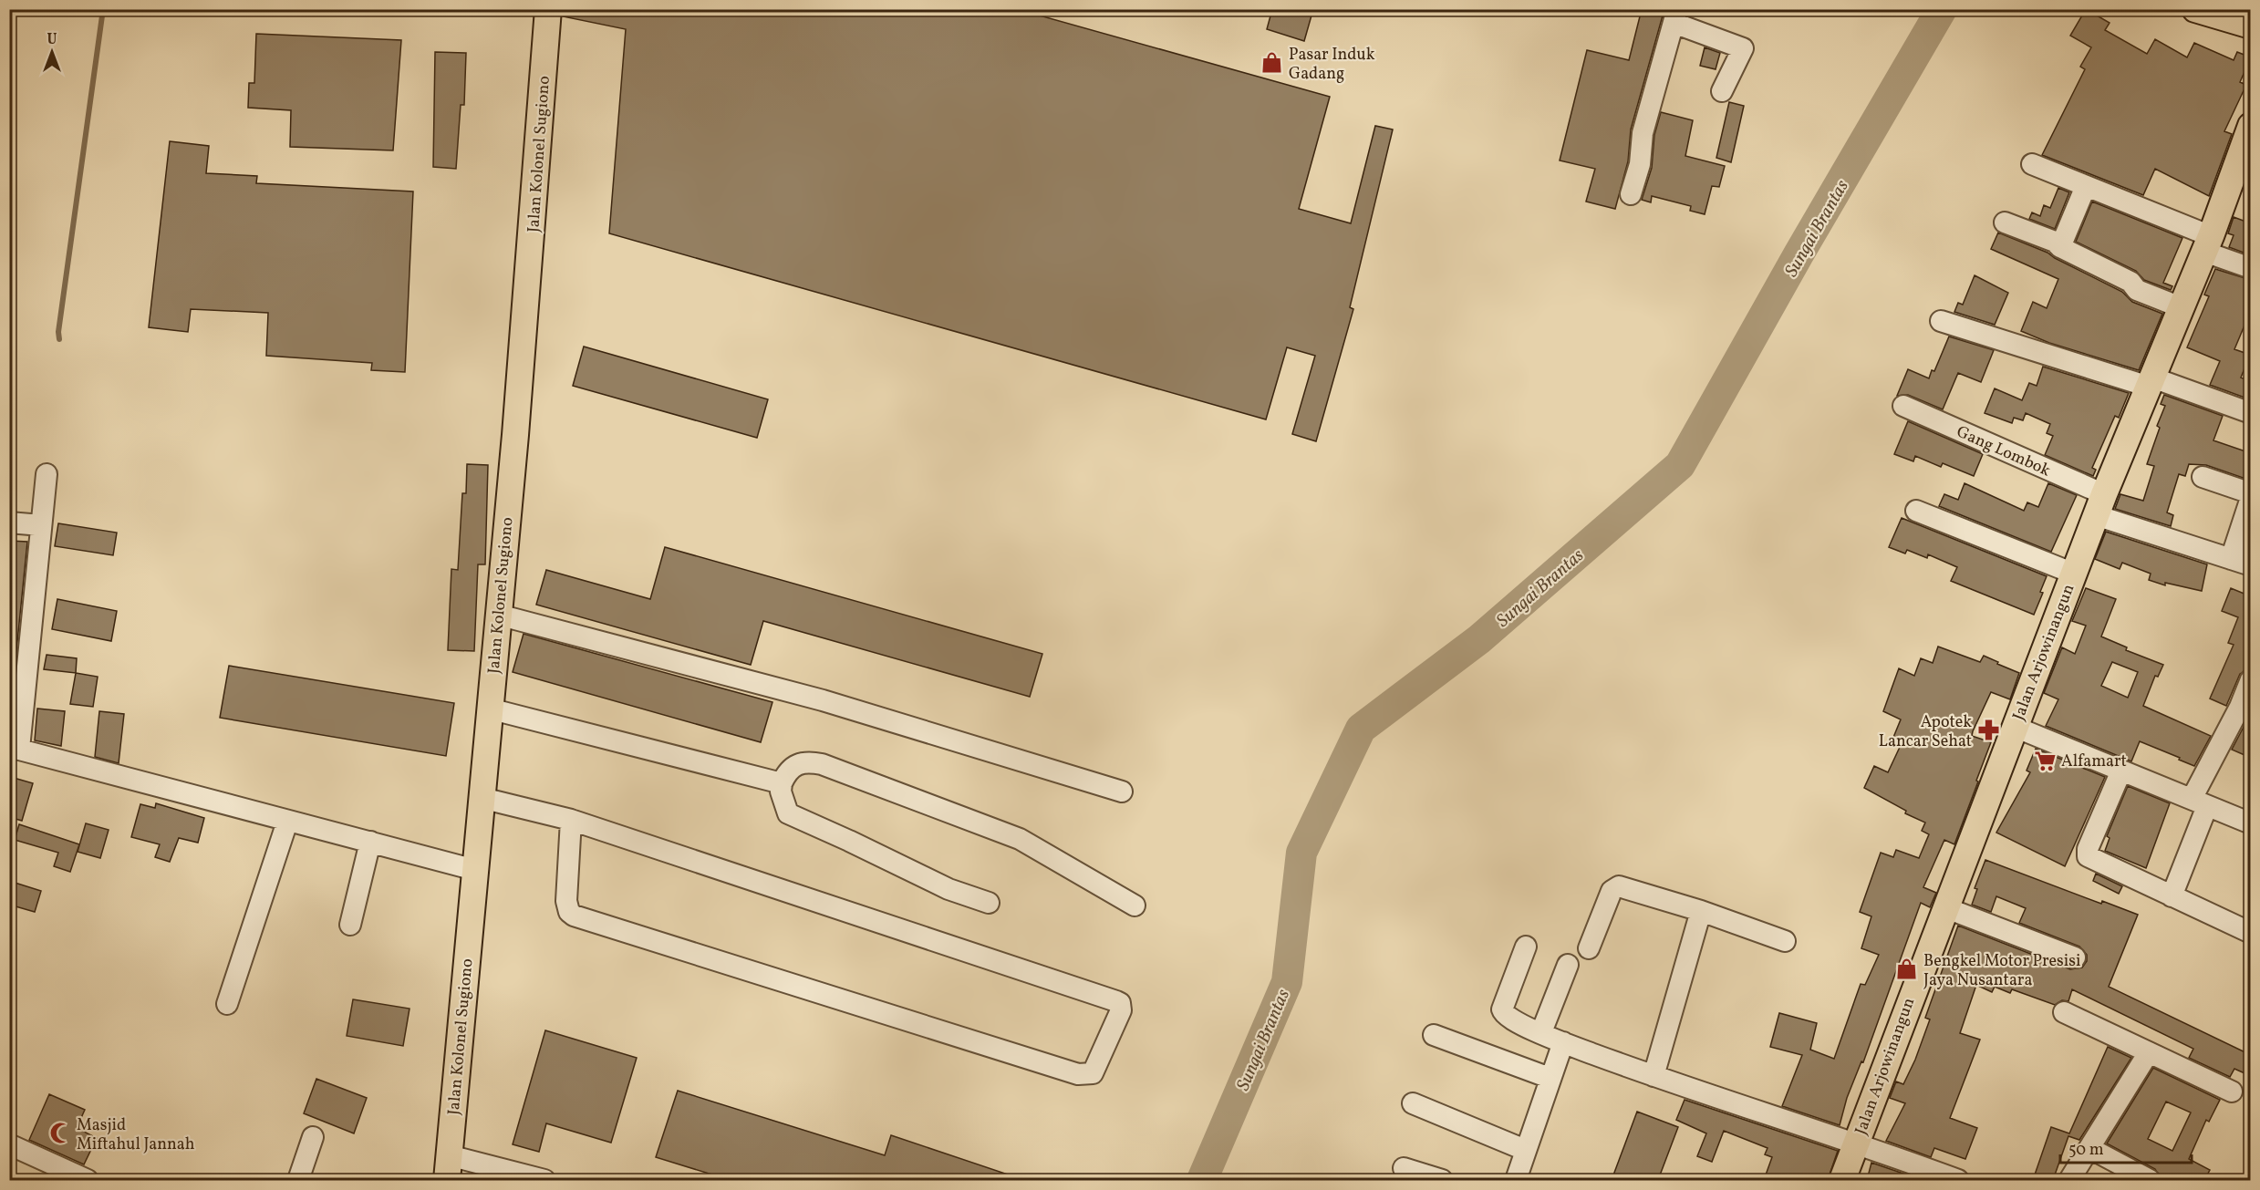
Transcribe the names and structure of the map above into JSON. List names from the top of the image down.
{
  "streets": {
    "main road": ["Jalan Kolonel Sugiono", "Jalan Arjowinangun"],
    "street": ["Gang Lombok"]
  },
  "crossings": [
    ["Gang Lombok", "Jalan Arjowinangun"]
  ],
  "water": ["Sungai Brantas"],
  "places": {
    "shop": ["Pasar Induk Gadang", "Bengkel Motor Presisi Jaya Nusantara"],
    "pharmacy": ["Apotek Lancar Sehat"],
    "supermarket": ["Alfamart"],
    "mosque": ["Masjid Miftahul Jannah"]
  },
  "scale_bar": "50 m",
  "north": "top"
}
